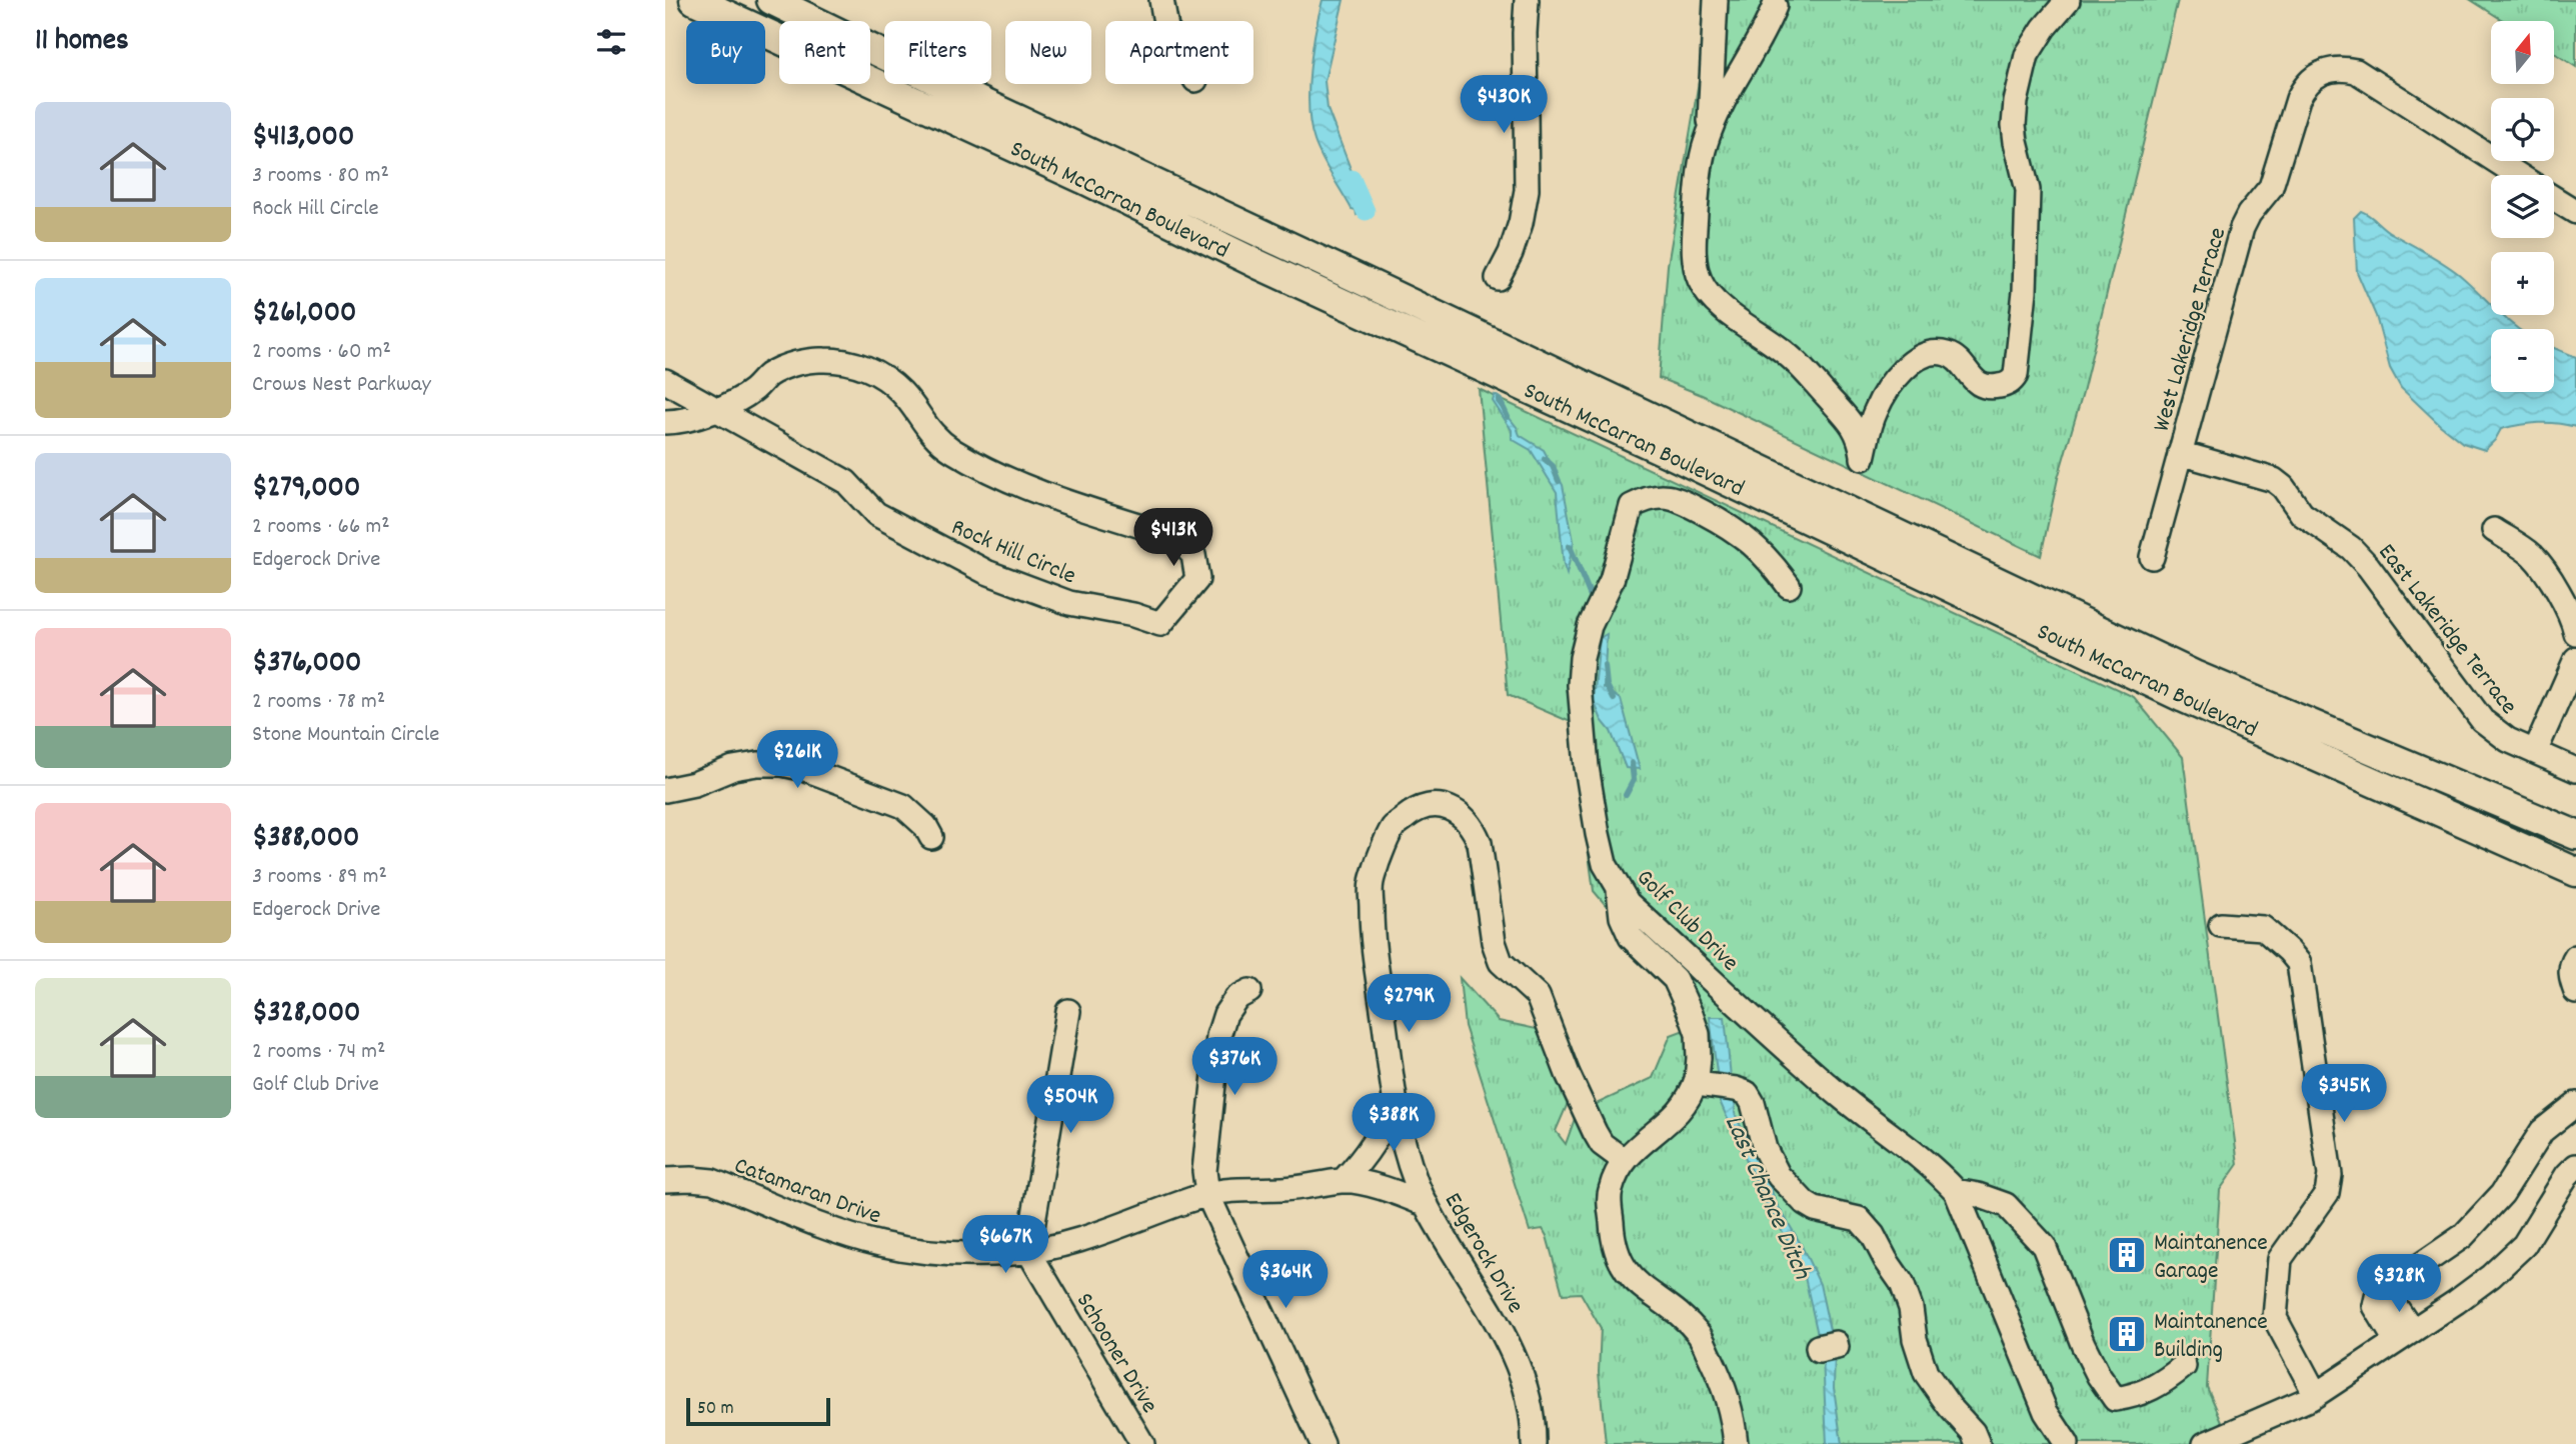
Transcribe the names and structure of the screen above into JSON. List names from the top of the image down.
{
  "streets": {
    "main road": ["South McCarran Boulevard"],
    "street": [
      "West Lakeridge Terrace",
      "Rock Hill Circle",
      "East Lakeridge Terrace",
      "Golf Club Drive",
      "Catamaran Drive",
      "Edgerock Drive",
      "Schooner Drive"
    ]
  },
  "crossings": [
    ["West Lakeridge Terrace", "East Lakeridge Terrace"],
    ["Catamaran Drive", "Edgerock Drive"],
    ["Catamaran Drive", "Schooner Drive"]
  ],
  "water": ["Last Chance Ditch"],
  "places": {
    "building": ["Maintanence Garage", "Maintanence Building"]
  },
  "scale_bar": "50 m",
  "north": "top",
  "page": {
    "heading": "11 homes",
    "map_buttons": ["+", "−"],
    "chip": [
      "Buy",
      "Rent",
      "Filters",
      "New",
      "Apartment"
    ],
    "price": [
      "$430K",
      "$413K",
      "$261K",
      "$279K",
      "$376K",
      "$345K",
      "$504K",
      "$388K",
      "$667K",
      "$364K",
      "$328K"
    ],
    "list": [
      {
        "name": "$413,000",
        "note": "3 rooms · 80 m² · Rock Hill Circle"
      },
      {
        "name": "$261,000",
        "note": "2 rooms · 60 m² · Crows Nest Parkway"
      },
      {
        "name": "$279,000",
        "note": "2 rooms · 66 m² · Edgerock Drive"
      },
      {
        "name": "$376,000",
        "note": "2 rooms · 78 m² · Stone Mountain Circle"
      },
      {
        "name": "$388,000",
        "note": "3 rooms · 89 m² · Edgerock Drive"
      },
      {
        "name": "$328,000",
        "note": "2 rooms · 74 m² · Golf Club Drive"
      }
    ],
    "scale": "50 m"
  }
}
